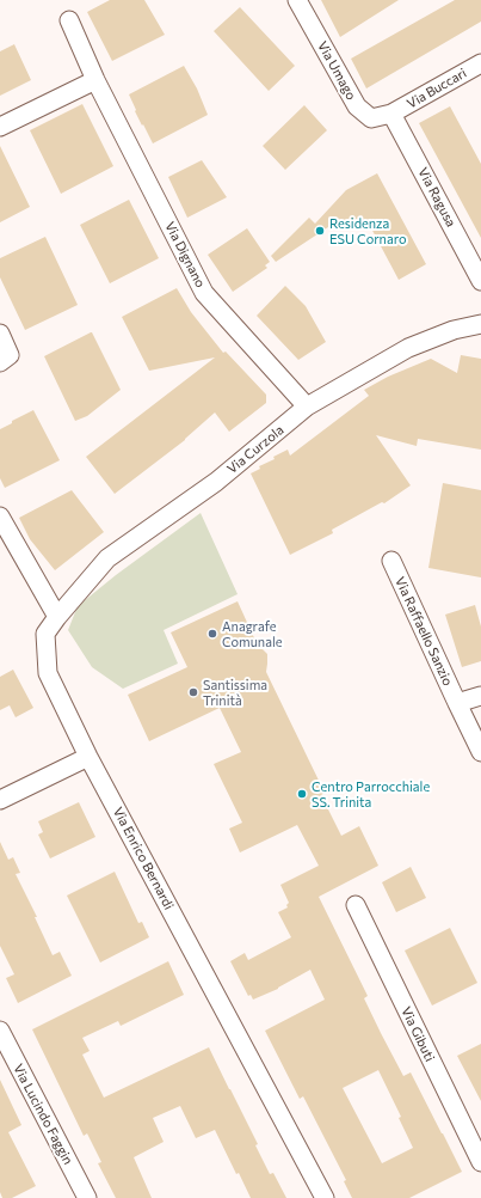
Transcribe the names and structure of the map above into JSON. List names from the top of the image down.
{
  "streets": {
    "street": [
      "Via Umago",
      "Via Buccari",
      "Via Ragusa",
      "Via Dignano",
      "Via Curzola",
      "Via Raffaello Sanzio",
      "Via Enrico Bernardi",
      "Via Gibuti",
      "Via Lucindo Faggin"
    ]
  },
  "crossings": [
    ["Via Umago", "Via Buccari"],
    ["Via Umago", "Via Ragusa"],
    ["Via Buccari", "Via Ragusa"],
    ["Via Dignano", "Via Curzola"],
    ["Via Curzola", "Via Enrico Bernardi"]
  ],
  "places": [
    "Residenza ESU Cornaro",
    "Anagrafe Comunale",
    "Santissima Trinità",
    "Centro Parrocchiale SS. Trinita"
  ]
}
